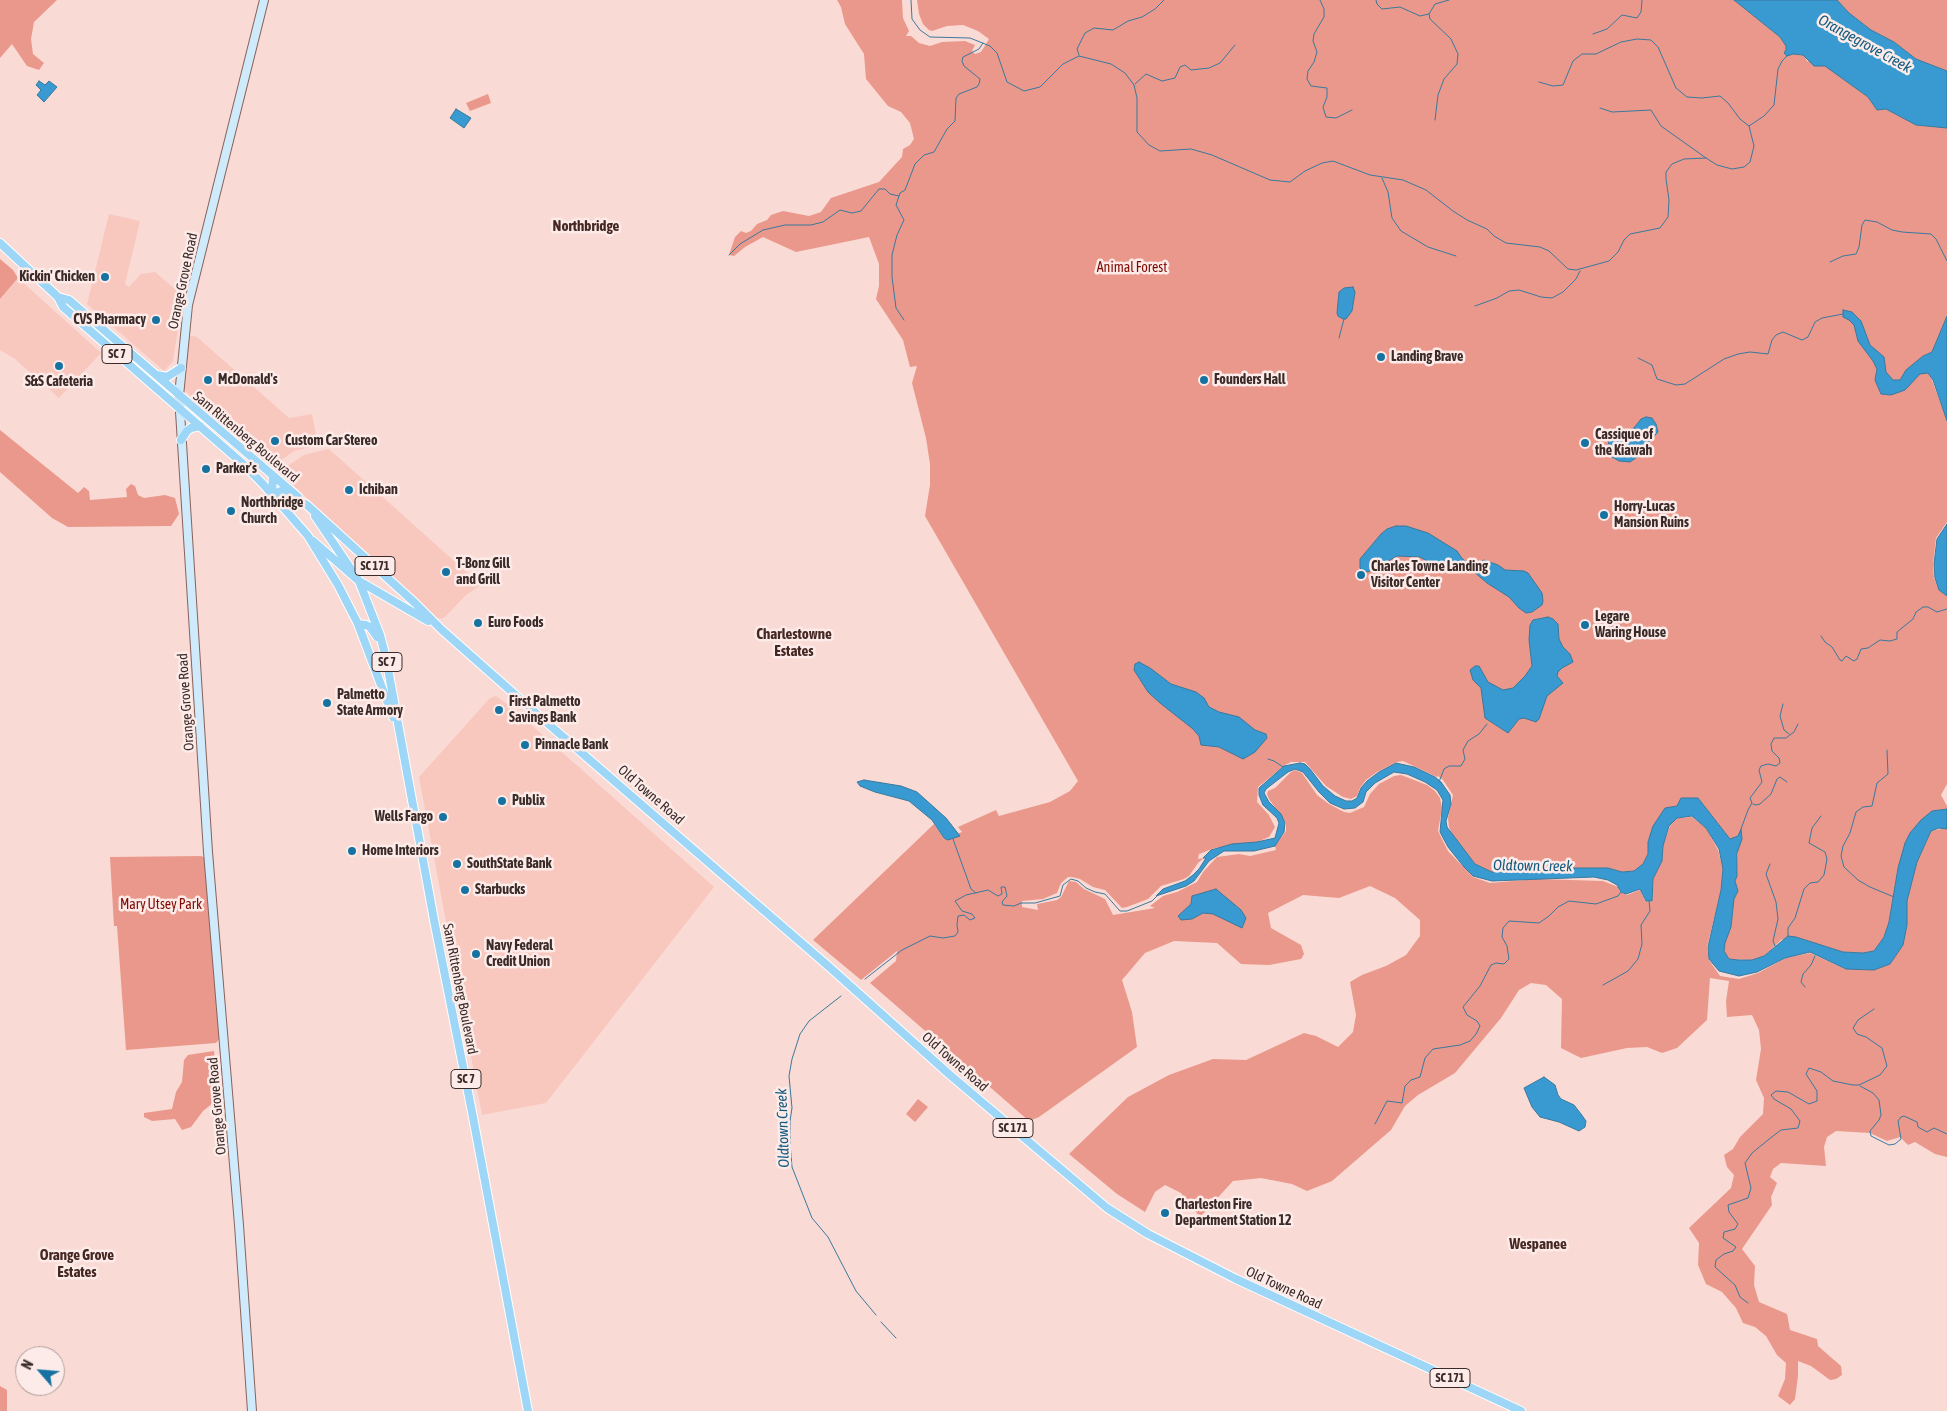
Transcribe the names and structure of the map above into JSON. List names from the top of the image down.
{
  "streets": {
    "main road": [
      "SC 7",
      "Sam Rittenberg Boulevard",
      "SC 171",
      "Old Towne Road"
    ],
    "street": ["Orange Grove Road"]
  },
  "crossings": [
    ["Orange Grove Road", "Sam Rittenberg Boulevard"],
    ["Sam Rittenberg Boulevard", "Old Towne Road"]
  ],
  "districts": [
    "Northbridge",
    "Charlestowne Estates",
    "Wespanee",
    "Orange Grove Estates"
  ],
  "water": ["Orangegrove Creek", "Oldtown Creek"],
  "parks": ["Animal Forest", "Mary Utsey Park"],
  "places": [
    "Kickin' Chicken",
    "CVS Pharmacy",
    "Landing Brave",
    "S&S Cafeteria",
    "McDonald's",
    "Founders Hall",
    "Custom Car Stereo",
    "Cassique of the Kiawah",
    "Parker's",
    "Ichiban",
    "Northbridge Church",
    "Horry-Lucas Mansion Ruins",
    "T-Bonz Gill and Grill",
    "Charles Towne Landing Visitor Center",
    "Euro Foods",
    "Legare Waring House",
    "Palmetto State Armory",
    "First Palmetto Savings Bank",
    "Pinnacle Bank",
    "Publix",
    "Wells Fargo",
    "Home Interiors",
    "SouthState Bank",
    "Starbucks",
    "Navy Federal Credit Union",
    "Charleston Fire Department Station 12"
  ],
  "north": "top left"
}
